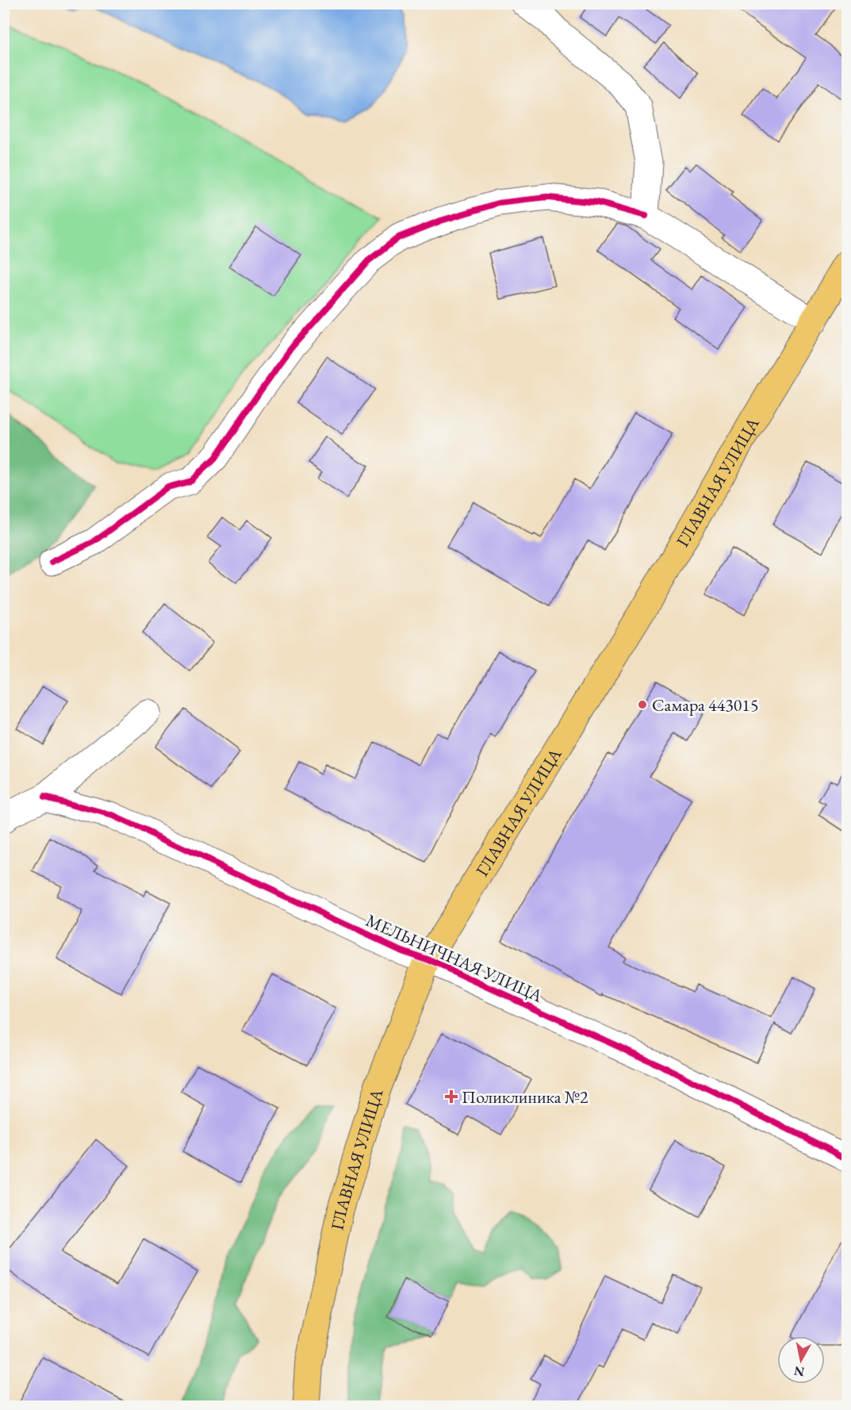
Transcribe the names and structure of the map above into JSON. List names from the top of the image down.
{
  "streets": {
    "main road": ["ГЛАВНАЯ УЛИЦА"],
    "street": ["МЕЛЬНИЧНАЯ УЛИЦА"]
  },
  "crossings": [
    ["ГЛАВНАЯ УЛИЦА", "МЕЛЬНИЧНАЯ УЛИЦА"]
  ],
  "places": {
    "other": ["Самара 443015"],
    "health": ["Поликлиника №2"]
  },
  "north": "bottom"
}
